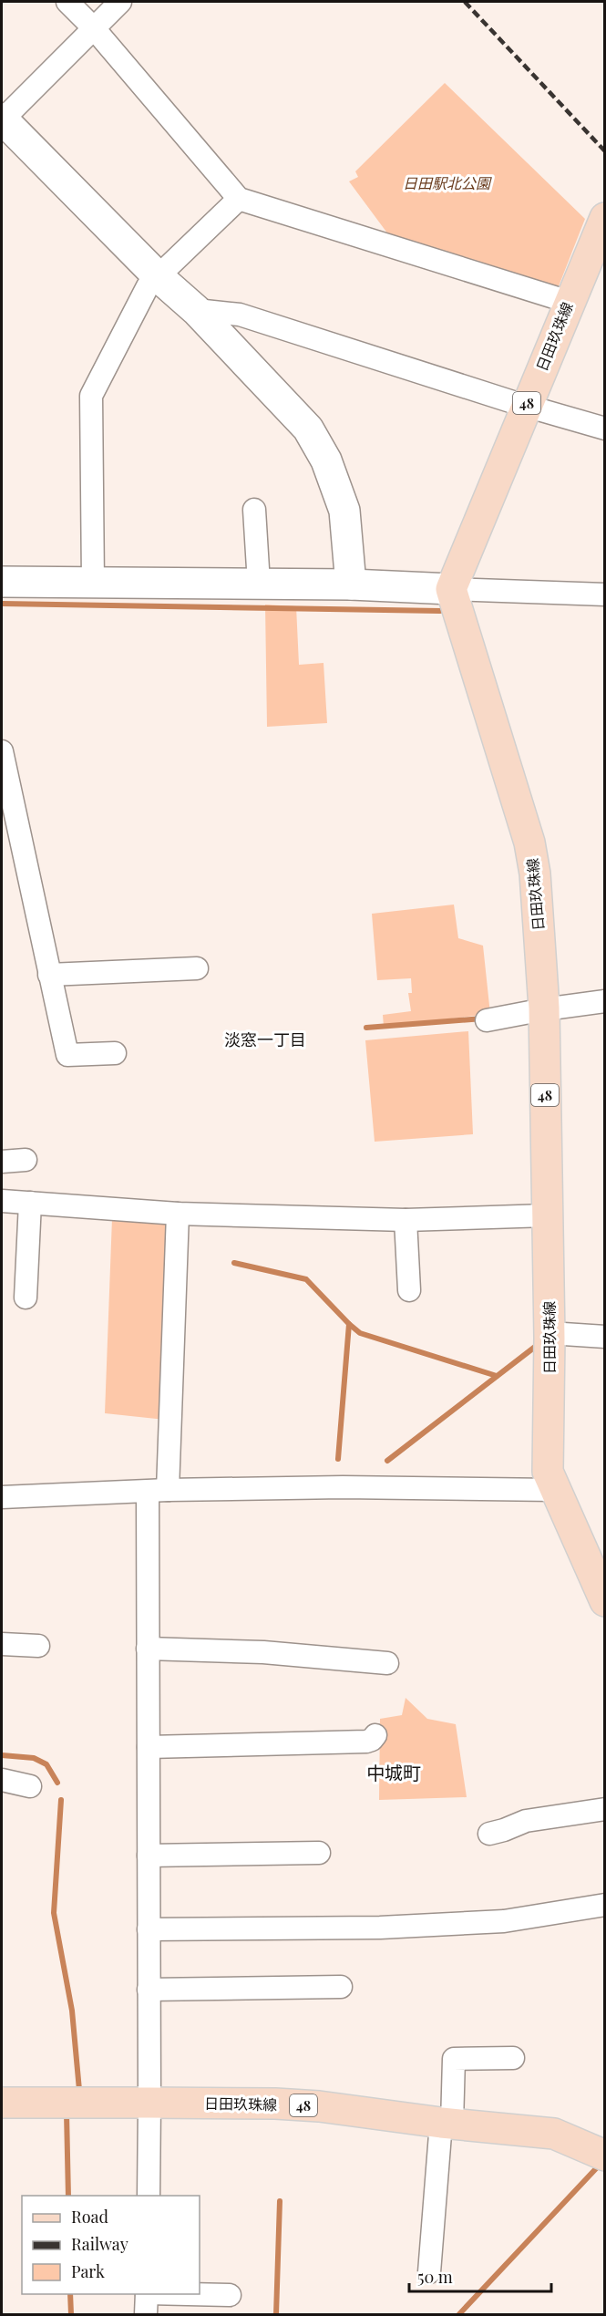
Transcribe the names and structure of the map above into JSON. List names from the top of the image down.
{
  "streets": {
    "main road": ["日田玖珠線", "48"]
  },
  "districts": ["淡窓一丁目", "中城町"],
  "parks": ["日田駅北公園"],
  "legend": ["Road", "Railway", "Park"],
  "scale_bar": "50 m"
}
